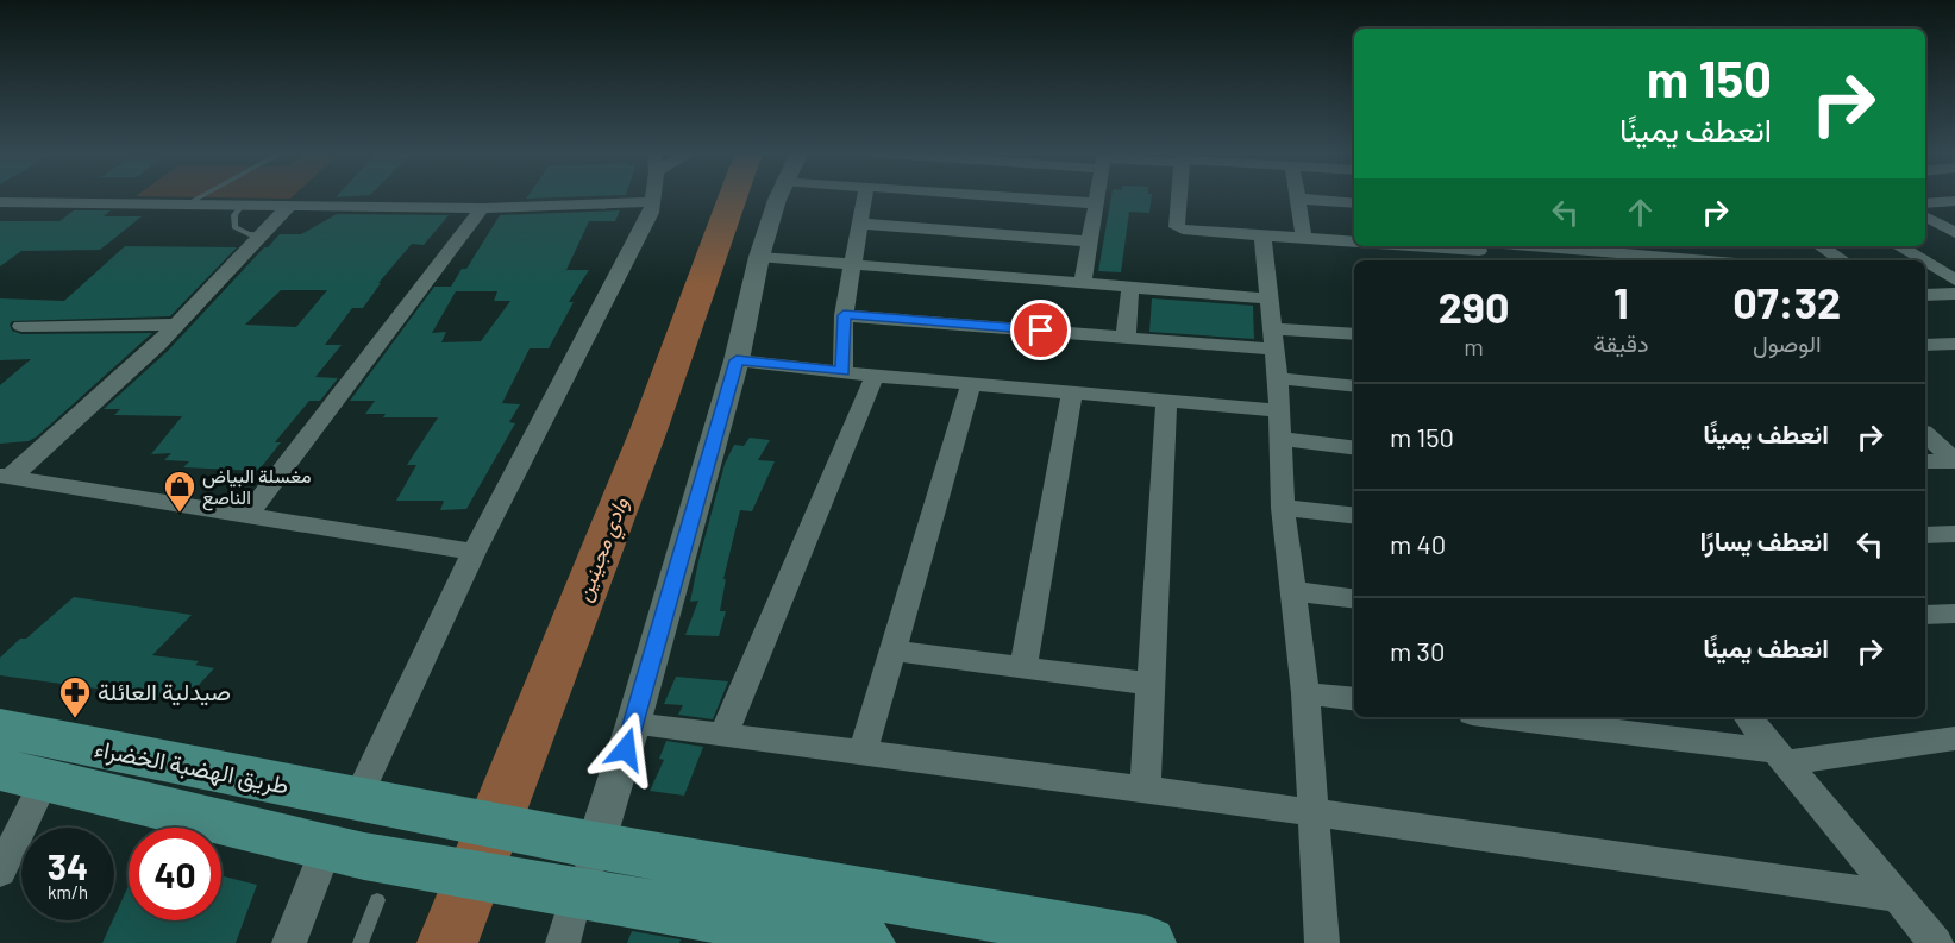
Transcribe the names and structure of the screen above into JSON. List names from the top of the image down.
{
  "streets": {
    "main road": ["طريق الهضبة الخضراء"]
  },
  "water": ["وادي مجينين"],
  "places": {
    "shop": ["مغسلة البياض الناصع"],
    "pharmacy": ["صيدلية العائلة"]
  },
  "page": {
    "turn": ["150 m", "انعطف يمينًا"],
    "eta": [
      "07:32",
      "الوصول",
      "1",
      "دقيقة",
      "290",
      "m"
    ],
    "list": [
      {
        "name": "انعطف يمينًا",
        "value": "150 m"
      },
      {
        "name": "انعطف يسارًا",
        "value": "40 m"
      },
      {
        "name": "انعطف يمينًا",
        "value": "30 m"
      }
    ],
    "speed": "34 km/h",
    "limit": "40"
  }
}
